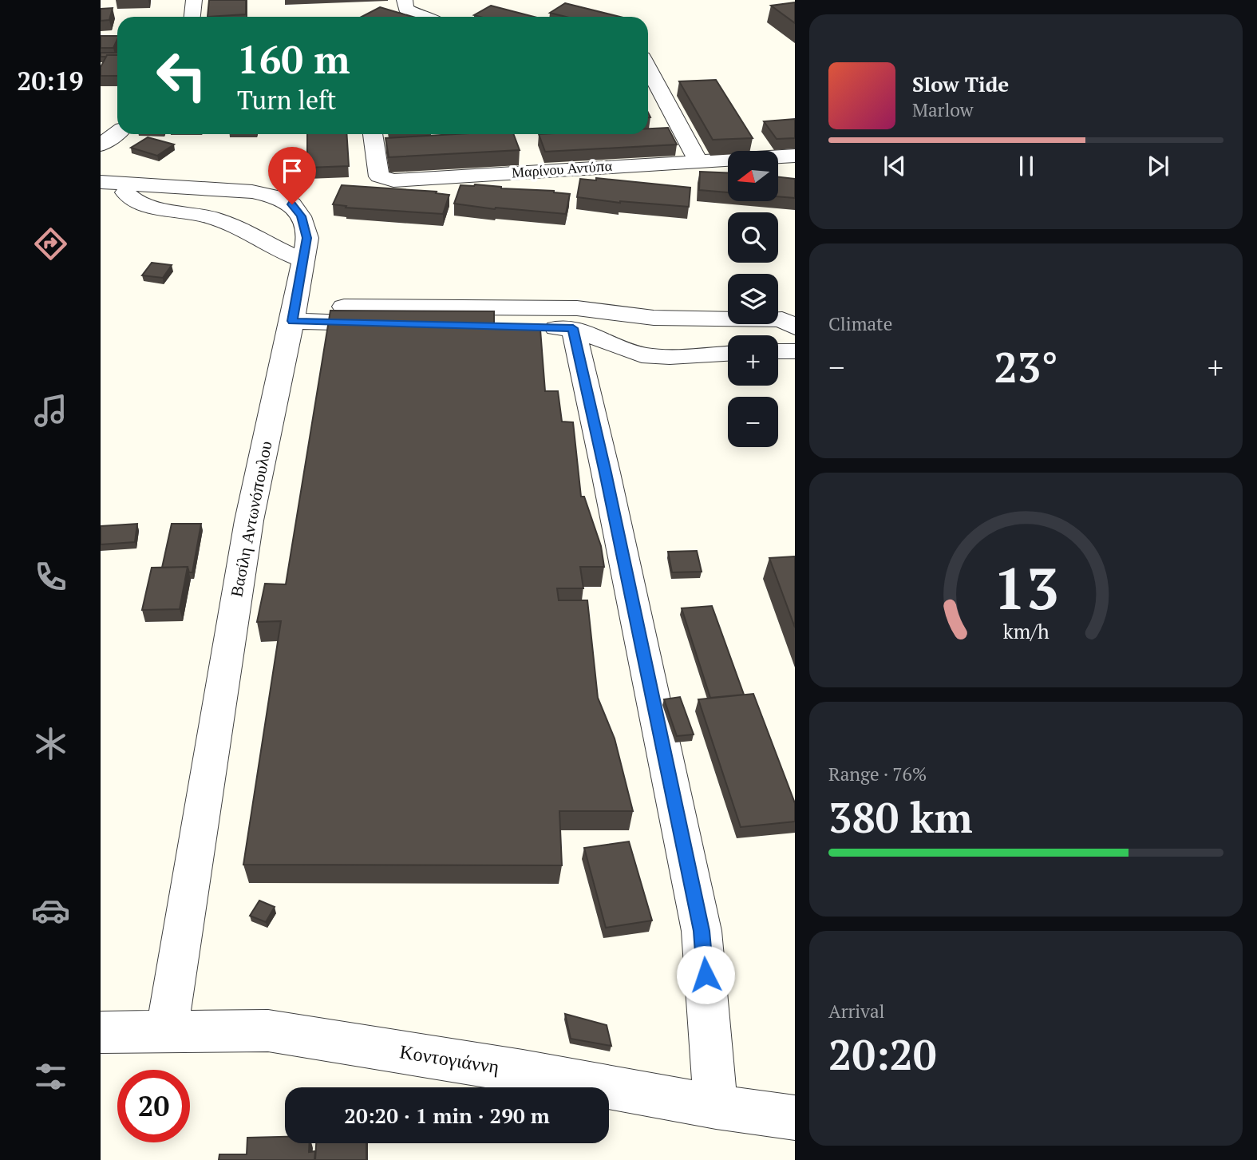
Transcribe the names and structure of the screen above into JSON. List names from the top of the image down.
{
  "streets": {
    "street": ["Μαρίνου Αντύπα", "Βασίλη Αντωνόπουλου", "Κοντογιάννη"]
  },
  "crossings": [
    ["Βασίλη Αντωνόπουλου", "Κοντογιάννη"]
  ],
  "north": "left",
  "page": {
    "tabs": "20:19",
    "turn": ["160 m", "Turn left"],
    "song": ["Slow Tide", "Marlow"],
    "map_buttons": ["+", "−"],
    "tile": [
      "Climate",
      ["Range · 76%", "380 km"],
      ["Arrival", "20:20"]
    ],
    "heat": ["−", "23°", "+"],
    "limit": "20",
    "trip": "20:20 · 1 min · 290 m",
    "gauge": ["13", "km/h"]
  }
}
